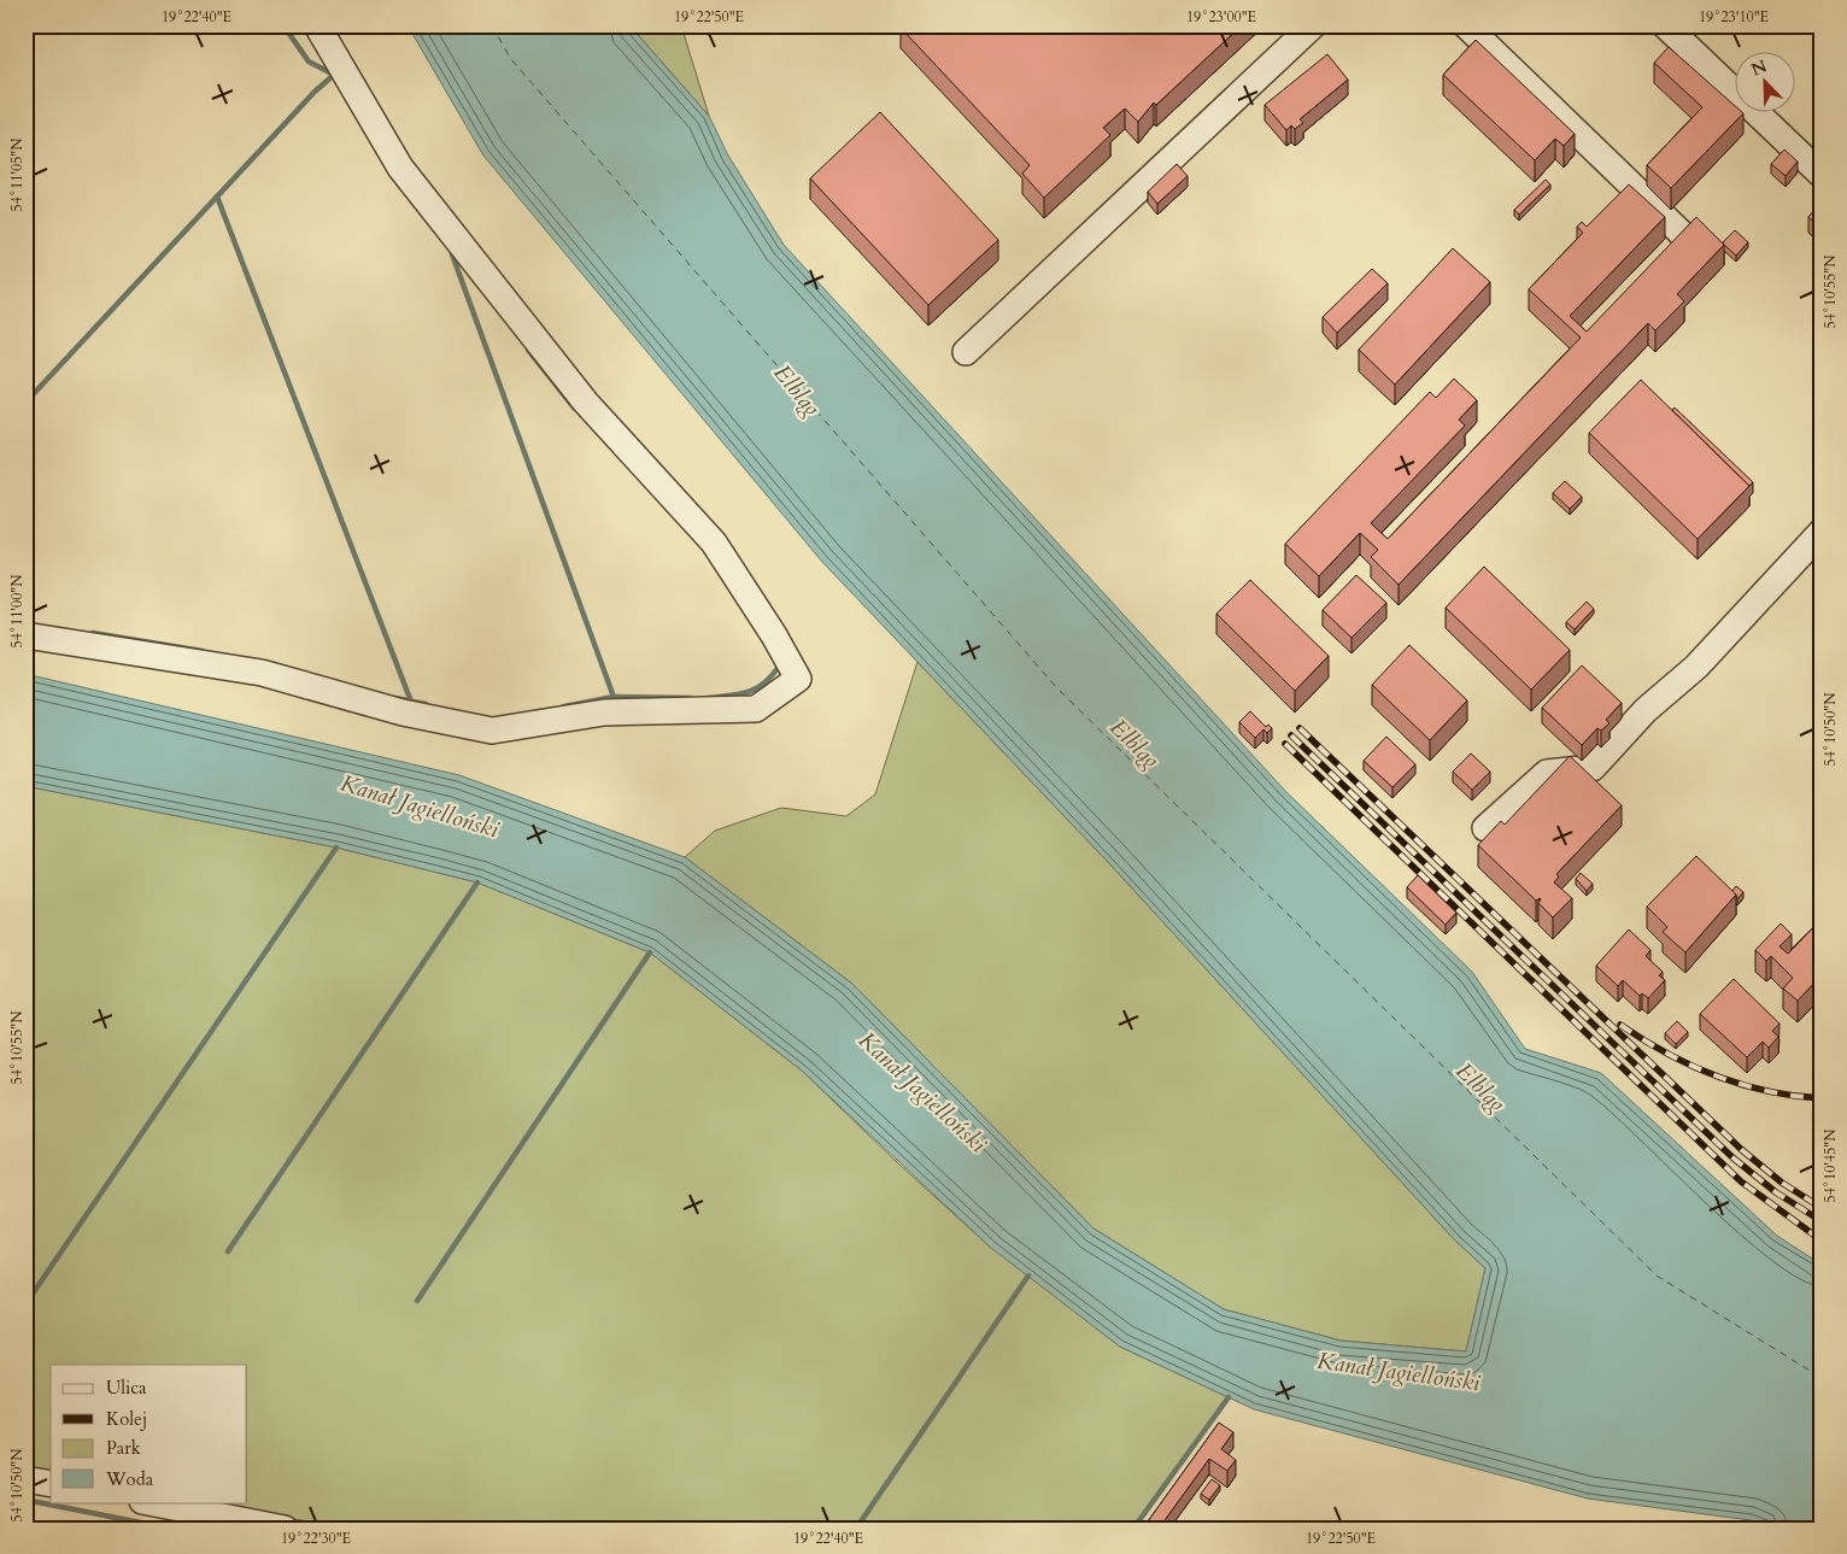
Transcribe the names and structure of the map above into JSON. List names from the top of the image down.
{
  "water": ["Elbląg", "Kanał Jagielloński"],
  "legend": [
    "Ulica",
    "Kolej",
    "Park",
    "Woda"
  ],
  "north": "top left",
  "coordinates": [
    "19°22'40\"E",
    "19°22'50\"E",
    "19°23'00\"E",
    "19°23'10\"E",
    "54°11'05\"N",
    "54°10'55\"N",
    "54°11'00\"N",
    "54°10'50\"N",
    "54°10'45\"N",
    "19°22'30\"E"
  ]
}
